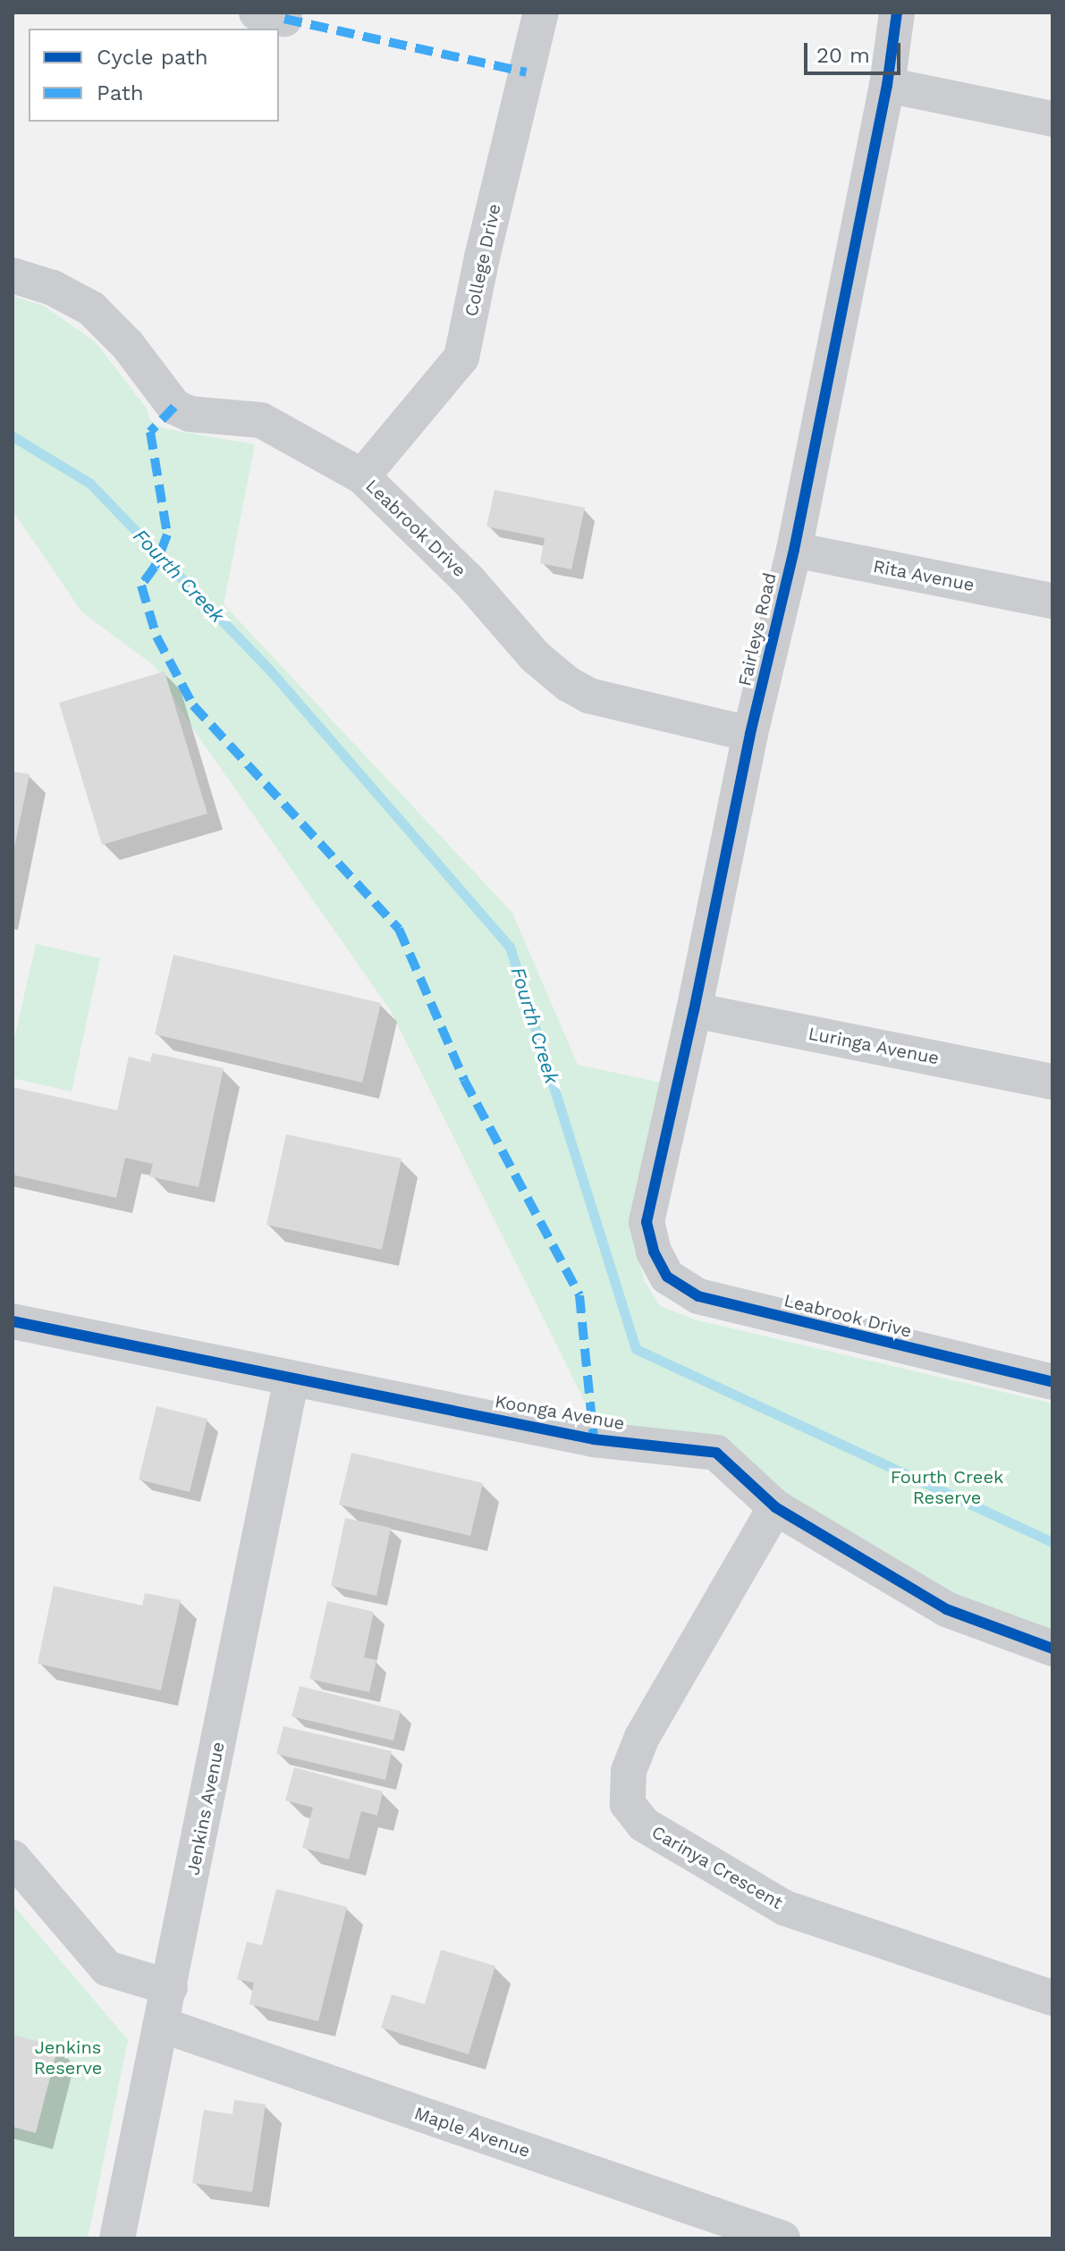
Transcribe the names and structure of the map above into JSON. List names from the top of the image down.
{
  "streets": {
    "street": [
      "College Drive",
      "Leabrook Drive",
      "Rita Avenue",
      "Fairleys Road",
      "Luringa Avenue",
      "Koonga Avenue",
      "Jenkins Avenue",
      "Carinya Crescent",
      "Maple Avenue"
    ]
  },
  "crossings": [
    ["College Drive", "Leabrook Drive"],
    ["Leabrook Drive", "Fairleys Road"],
    ["Rita Avenue", "Fairleys Road"],
    ["Fairleys Road", "Luringa Avenue"],
    ["Koonga Avenue", "Jenkins Avenue"],
    ["Koonga Avenue", "Carinya Crescent"],
    ["Jenkins Avenue", "Maple Avenue"]
  ],
  "water": ["Fourth Creek"],
  "parks": ["Fourth Creek Reserve", "Jenkins Reserve"],
  "legend": ["Cycle path", "Path"],
  "scale_bar": "20 m"
}
